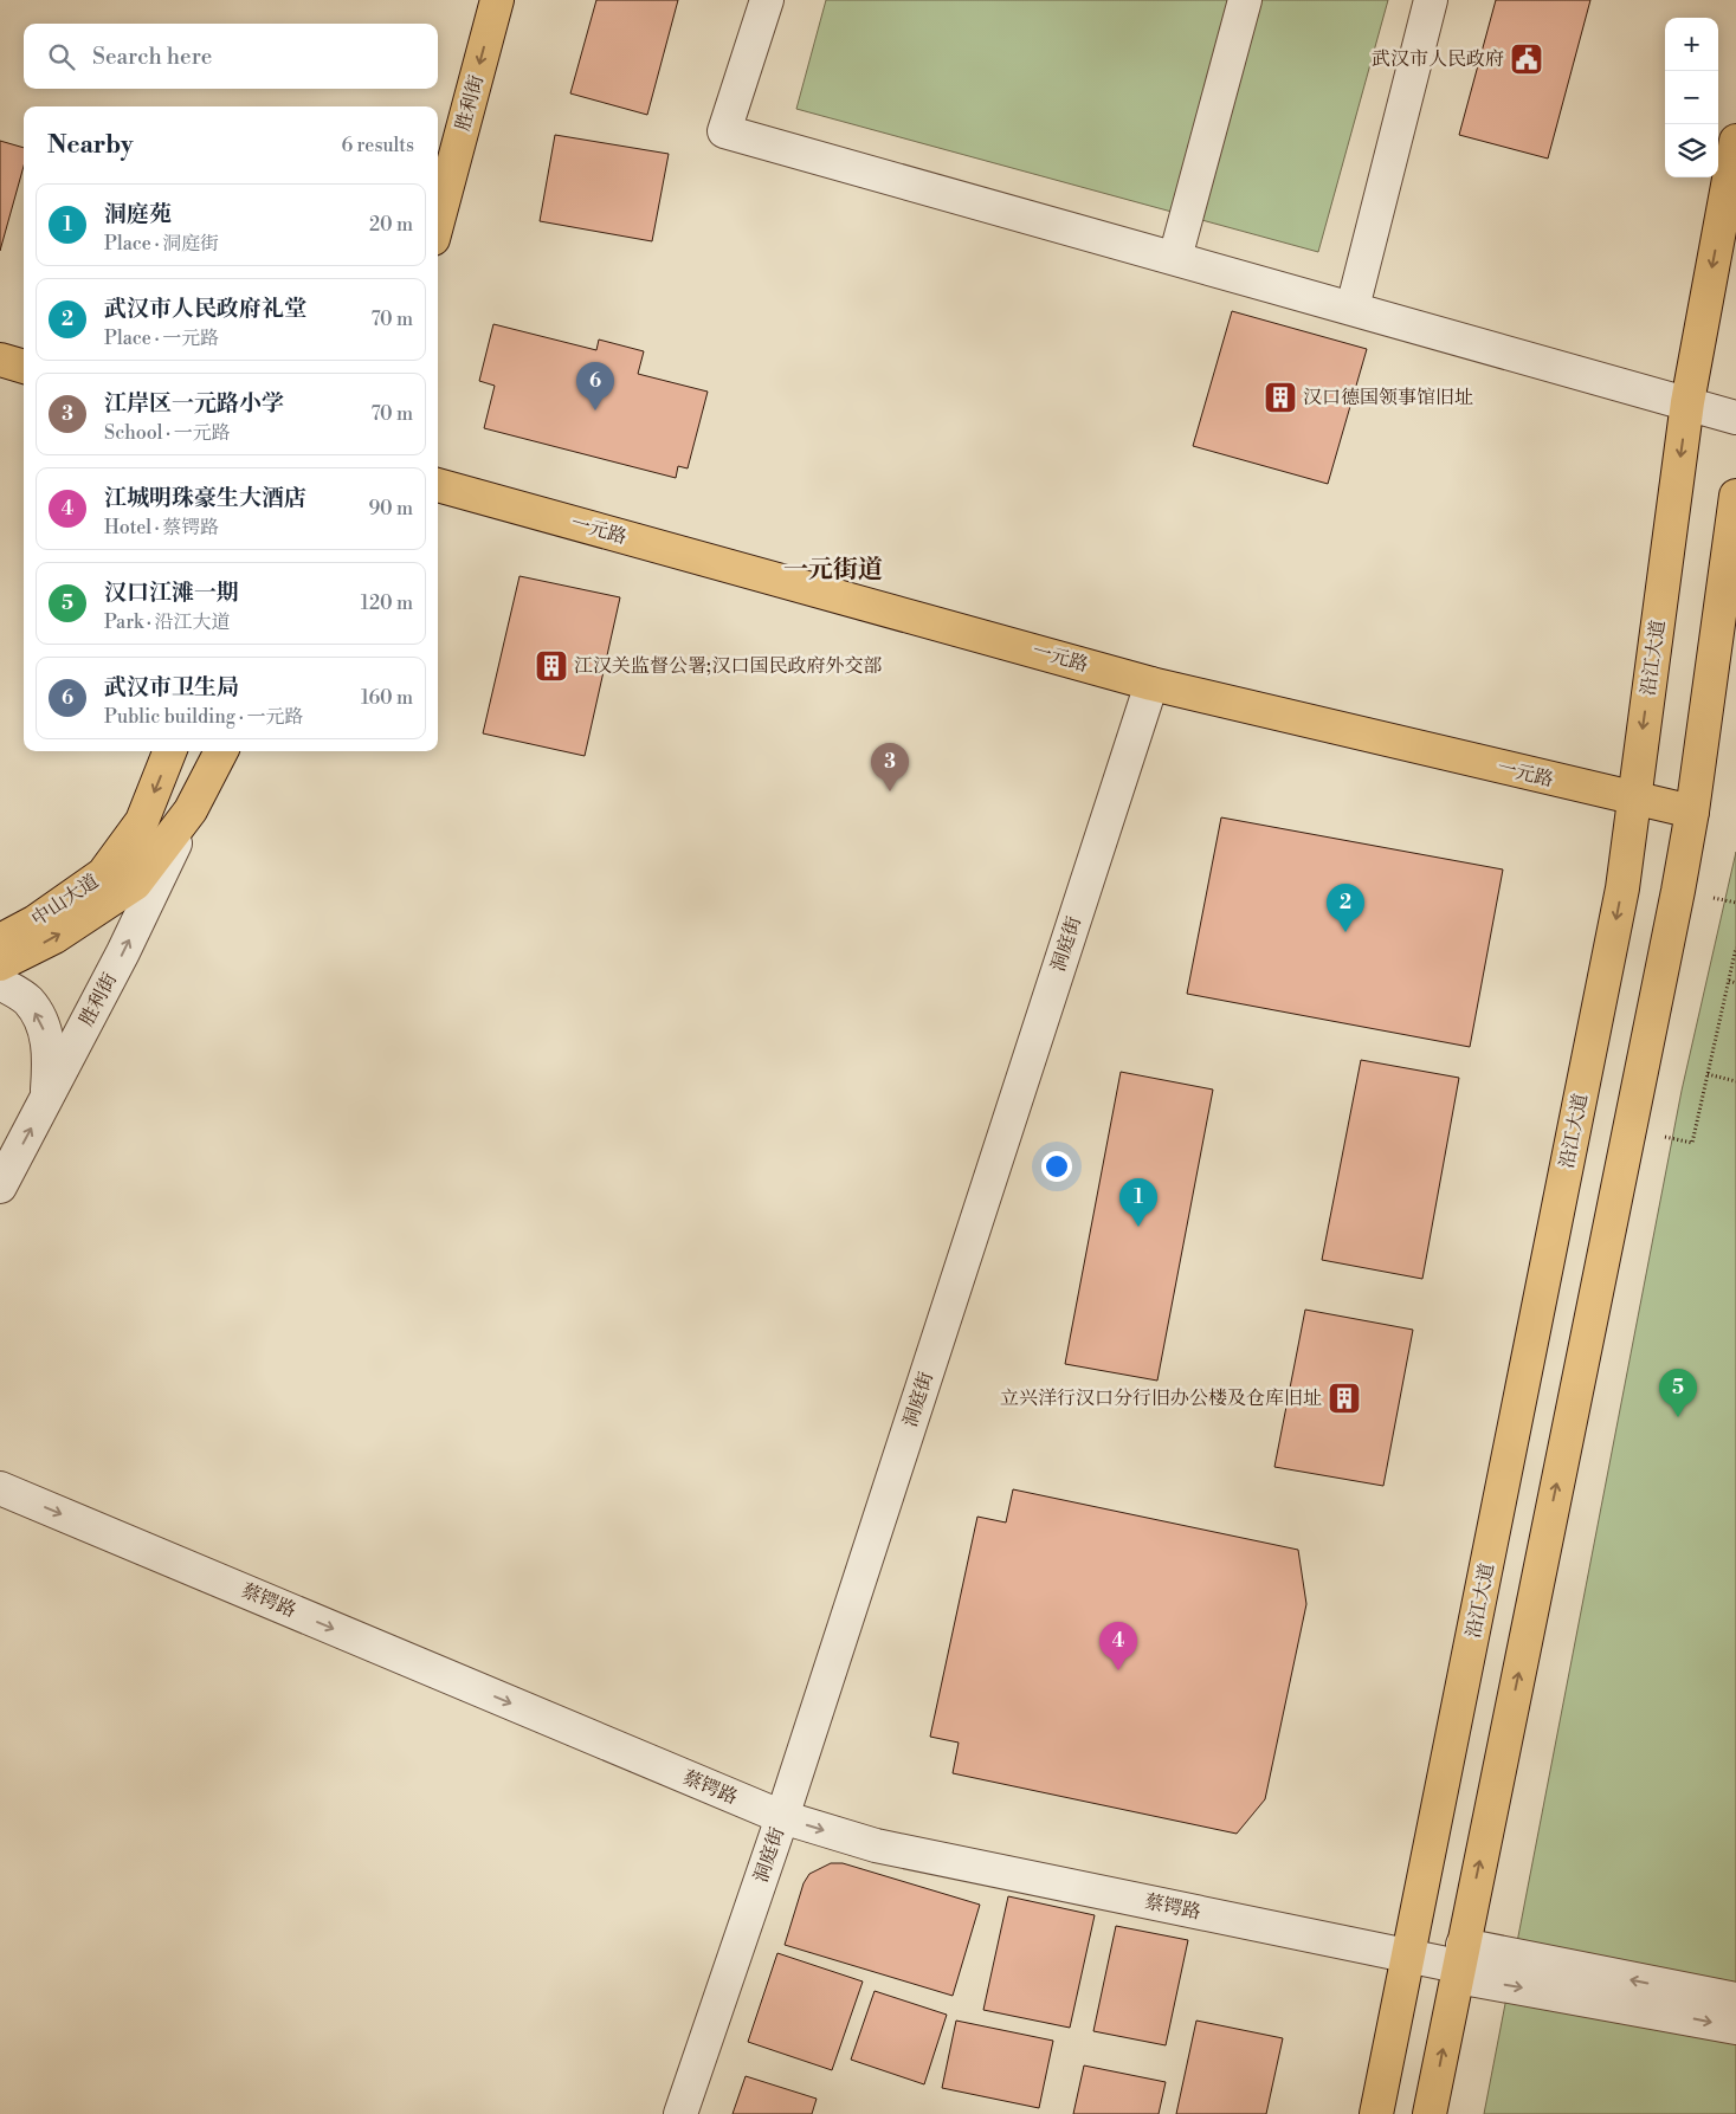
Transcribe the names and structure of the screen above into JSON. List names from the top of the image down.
{
  "streets": {
    "main road": [
      "胜利街",
      "一元路",
      "沿江大道",
      "中山大道"
    ],
    "street": ["洞庭街", "蔡锷路"]
  },
  "crossings": [
    ["胜利街", "中山大道"],
    ["一元路", "沿江大道"],
    ["一元路", "洞庭街"],
    ["沿江大道", "蔡锷路"],
    ["洞庭街", "蔡锷路"]
  ],
  "one_way": ["蔡锷路"],
  "districts": ["一元街道"],
  "places": {
    "public building": ["武汉市人民政府"],
    "building": ["汉口德国领事馆旧址", "江汉关监督公署;汉口国民政府外交部", "立兴洋行汉口分行旧办公楼及仓库旧址"]
  },
  "page": {
    "map_buttons": ["+", "−"],
    "search": "Search here",
    "heading": ["Nearby", "6 results"],
    "list": [
      {
        "mark": "1",
        "name": "洞庭苑",
        "note": "Place · 洞庭街",
        "value": "20 m"
      },
      {
        "mark": "2",
        "name": "武汉市人民政府礼堂",
        "note": "Place · 一元路",
        "value": "70 m"
      },
      {
        "mark": "3",
        "name": "江岸区一元路小学",
        "note": "School · 一元路",
        "value": "70 m"
      },
      {
        "mark": "4",
        "name": "江城明珠豪生大酒店",
        "note": "Hotel · 蔡锷路",
        "value": "90 m"
      },
      {
        "mark": "5",
        "name": "汉口江滩一期",
        "note": "Park · 沿江大道",
        "value": "120 m"
      },
      {
        "mark": "6",
        "name": "武汉市卫生局",
        "note": "Public building · 一元路",
        "value": "160 m"
      }
    ],
    "pins": [
      "6",
      "3",
      "2",
      "1",
      "5",
      "4"
    ]
  }
}
